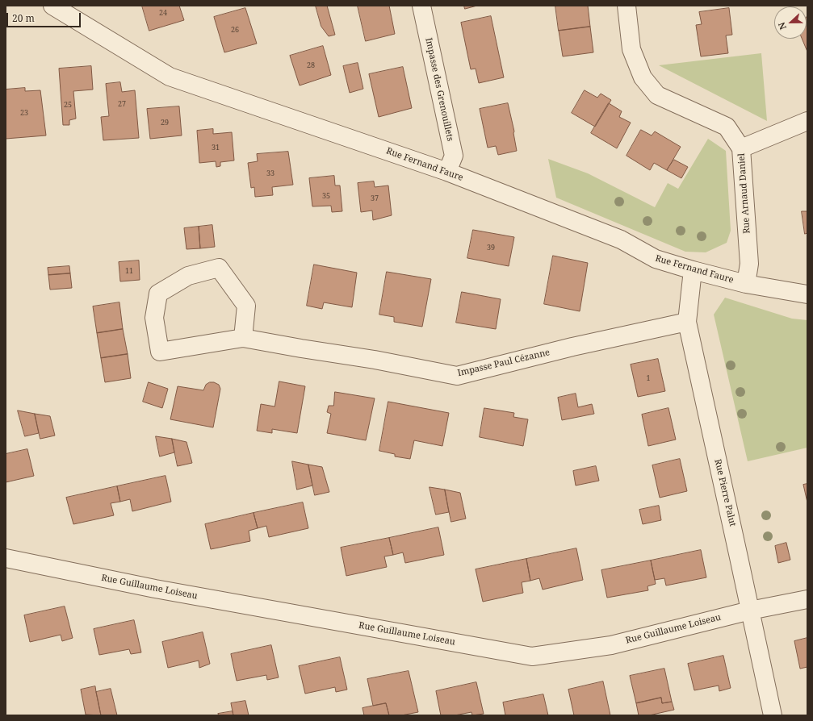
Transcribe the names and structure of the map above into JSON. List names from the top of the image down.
{
  "streets": {
    "street": [
      "Impasse des Grenouillets",
      "Rue Fernand Faure",
      "Rue Arnaud Daniel",
      "Impasse Paul Cézanne",
      "Rue Pierre Palut",
      "Rue Guillaume Loiseau"
    ]
  },
  "crossings": [
    ["Impasse des Grenouillets", "Rue Fernand Faure"],
    ["Rue Fernand Faure", "Rue Arnaud Daniel"],
    ["Rue Fernand Faure", "Rue Pierre Palut"],
    ["Impasse Paul Cézanne", "Rue Pierre Palut"],
    ["Rue Pierre Palut", "Rue Guillaume Loiseau"]
  ],
  "house_numbers": [
    "24",
    "26",
    "28",
    "27",
    "25",
    "23",
    "29",
    "31",
    "33",
    "35",
    "37",
    "39",
    "11",
    "1"
  ],
  "scale_bar": "20 m",
  "north": "left"
}
